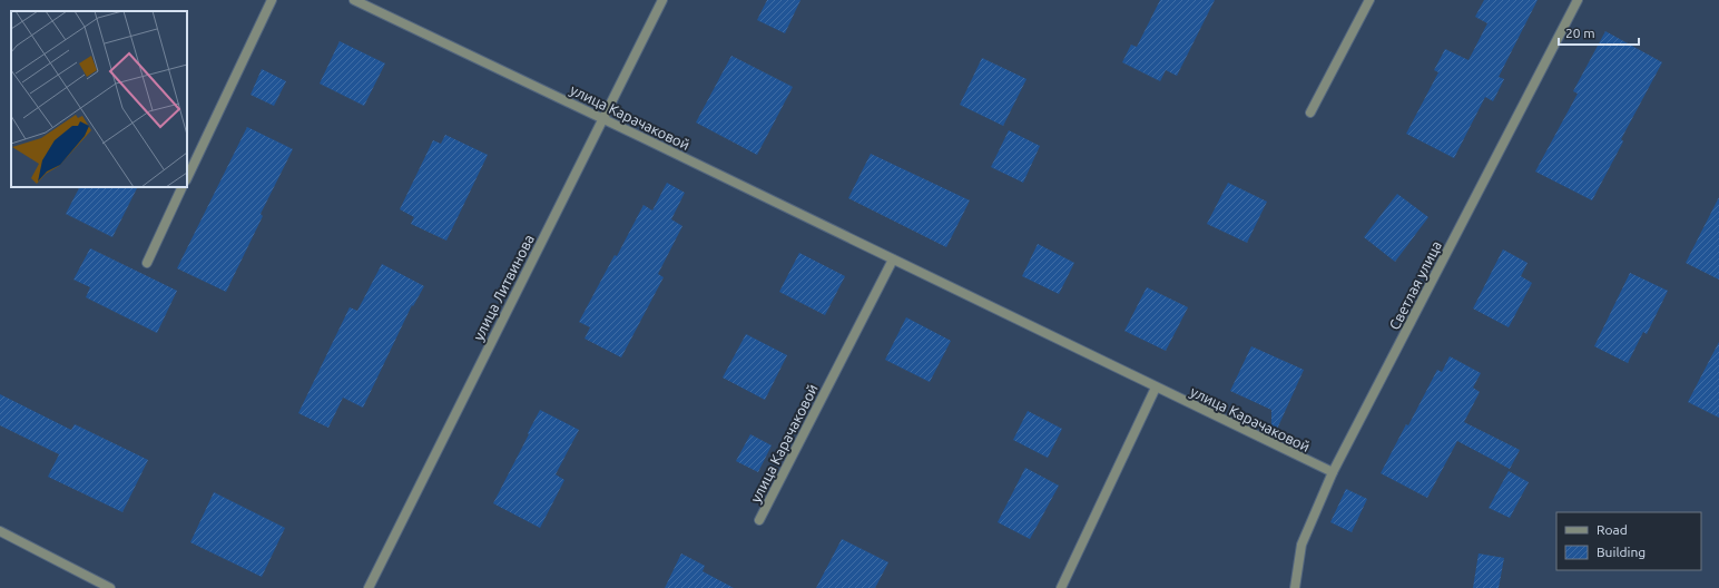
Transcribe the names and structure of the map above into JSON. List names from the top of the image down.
{
  "streets": {
    "street": ["улица Карачаковой", "Светлая улица", "улица Литвинова"]
  },
  "crossings": [
    ["улица Карачаковой", "Светлая улица"],
    ["улица Карачаковой", "улица Литвинова"]
  ],
  "legend": ["Road", "Building"],
  "scale_bar": "20 m"
}
